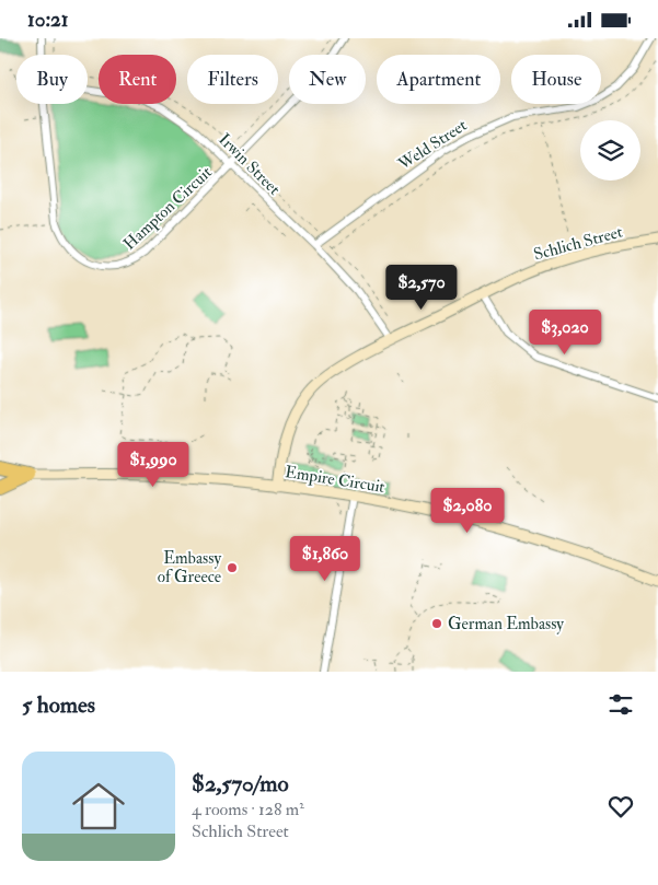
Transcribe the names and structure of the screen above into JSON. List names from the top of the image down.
{
  "streets": {
    "street": [
      "Weld Street",
      "Irwin Street",
      "Hampton Circuit",
      "Schlich Street",
      "Empire Circuit"
    ]
  },
  "crossings": [
    ["Weld Street", "Irwin Street"],
    ["Irwin Street", "Hampton Circuit"],
    ["Irwin Street", "Schlich Street"],
    ["Schlich Street", "Empire Circuit"]
  ],
  "places": ["Embassy of Greece", "German Embassy"],
  "page": {
    "status": "10:21",
    "chip": [
      "Buy",
      "Rent",
      "Filters",
      "New",
      "Apartment",
      "House"
    ],
    "price": [
      "$2,570",
      "$3,020",
      "$1,990",
      "$2,080",
      "$1,860"
    ],
    "heading": "5 homes",
    "list": [
      {
        "name": "$2,570/mo",
        "note": "4 rooms · 128 m² · Schlich Street"
      }
    ]
  }
}
